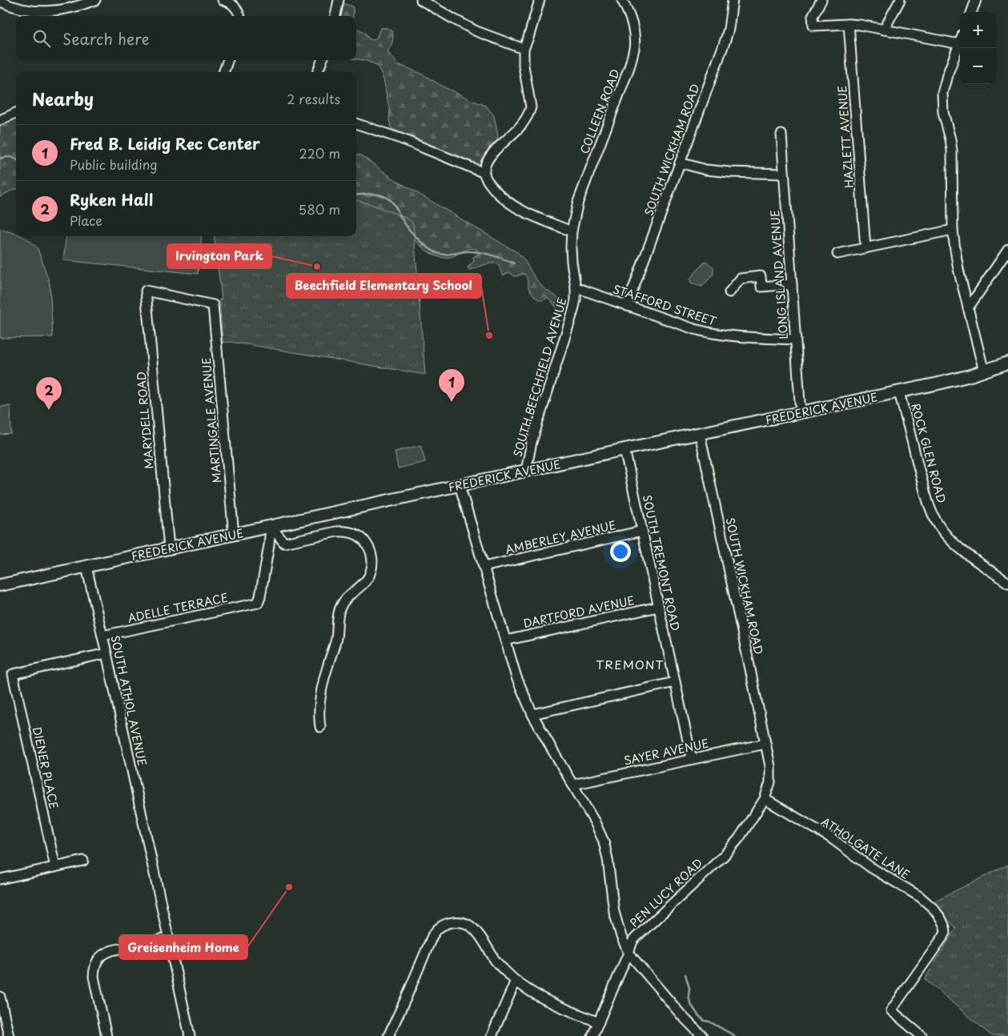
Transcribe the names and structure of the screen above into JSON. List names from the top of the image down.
{
  "streets": {
    "main road": ["FREDERICK AVENUE"],
    "street": [
      "COLLEEN ROAD",
      "HAZLETT AVENUE",
      "SOUTH WICKHAM ROAD",
      "LONG ISLAND AVENUE",
      "STAFFORD STREET",
      "SOUTH BEECHFIELD AVENUE",
      "MARYDELL ROAD",
      "MARTINGALE AVENUE",
      "ROCK GLEN ROAD",
      "AMBERLEY AVENUE",
      "SOUTH TREMONT ROAD",
      "ADELLE TERRACE",
      "DARTFORD AVENUE",
      "SOUTH ATHOL AVENUE",
      "SAYER AVENUE",
      "DIENER PLACE",
      "ATHOLGATE LANE",
      "PEN LUCY ROAD"
    ]
  },
  "crossings": [
    ["COLLEEN ROAD", "SOUTH BEECHFIELD AVENUE"],
    ["SOUTH WICKHAM ROAD", "STAFFORD STREET"],
    ["SOUTH WICKHAM ROAD", "FREDERICK AVENUE"],
    ["SOUTH WICKHAM ROAD", "SAYER AVENUE"],
    ["SOUTH WICKHAM ROAD", "ATHOLGATE LANE"],
    ["SOUTH WICKHAM ROAD", "PEN LUCY ROAD"],
    ["LONG ISLAND AVENUE", "STAFFORD STREET"],
    ["LONG ISLAND AVENUE", "FREDERICK AVENUE"],
    ["STAFFORD STREET", "SOUTH BEECHFIELD AVENUE"],
    ["SOUTH BEECHFIELD AVENUE", "FREDERICK AVENUE"],
    ["FREDERICK AVENUE", "MARYDELL ROAD"],
    ["FREDERICK AVENUE", "MARTINGALE AVENUE"],
    ["FREDERICK AVENUE", "ROCK GLEN ROAD"],
    ["FREDERICK AVENUE", "SOUTH TREMONT ROAD"],
    ["FREDERICK AVENUE", "ADELLE TERRACE"],
    ["FREDERICK AVENUE", "SOUTH ATHOL AVENUE"],
    ["MARYDELL ROAD", "MARTINGALE AVENUE"],
    ["AMBERLEY AVENUE", "SOUTH TREMONT ROAD"],
    ["SOUTH TREMONT ROAD", "DARTFORD AVENUE"],
    ["SOUTH TREMONT ROAD", "SAYER AVENUE"],
    ["ADELLE TERRACE", "SOUTH ATHOL AVENUE"],
    ["SOUTH ATHOL AVENUE", "DIENER PLACE"],
    ["ATHOLGATE LANE", "PEN LUCY ROAD"]
  ],
  "districts": ["TREMONT"],
  "places": ["Irvington Park", "Beechfield Elementary School", "Greisenheim Home"],
  "page": {
    "map_buttons": ["+", "−"],
    "search": "Search here",
    "heading": ["Nearby", "2 results"],
    "list": [
      {
        "mark": "1",
        "name": "Fred B. Leidig Rec Center",
        "note": "Public building",
        "value": "220 m"
      },
      {
        "mark": "2",
        "name": "Ryken Hall",
        "note": "Place",
        "value": "580 m"
      }
    ],
    "pins": ["1", "2"]
  }
}
